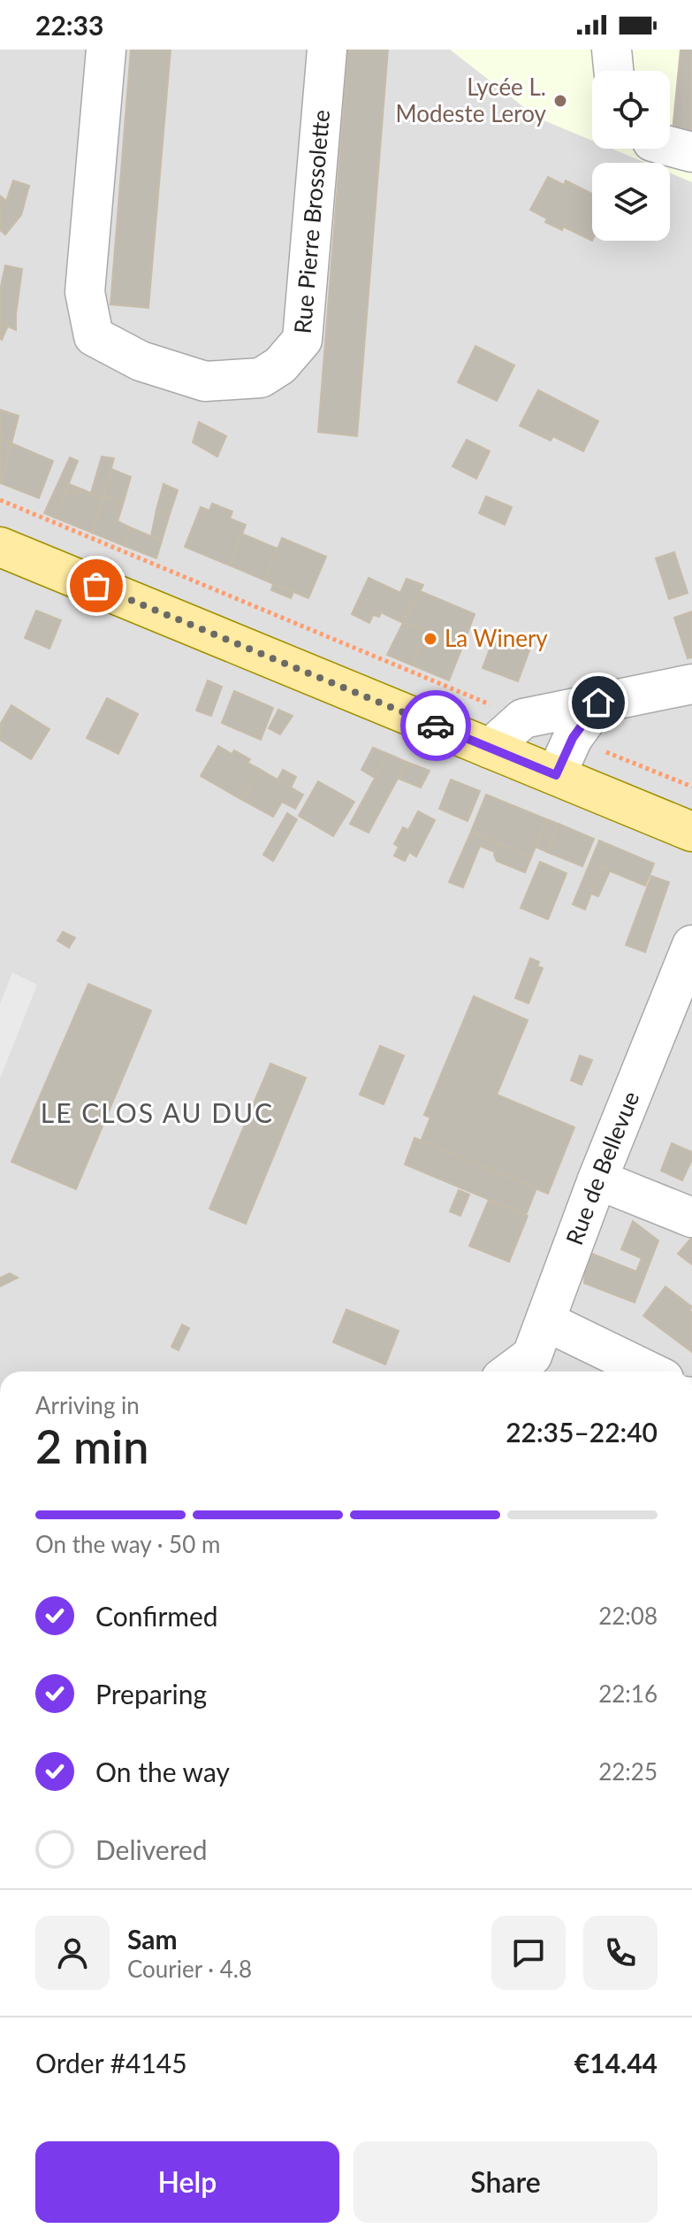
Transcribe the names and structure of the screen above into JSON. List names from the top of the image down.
{
  "streets": {
    "street": ["Rue Pierre Brossolette", "Rue de Bellevue"]
  },
  "districts": ["LE CLOS AU DUC"],
  "places": ["Lycée L. Modeste Leroy", "La Winery"],
  "page": {
    "status": "22:33",
    "heading": ["2 min", "Arriving in", "22:35–22:40"],
    "panel": [
      "Sam",
      "Courier · 4.8",
      "Order #4145",
      "€14.44"
    ],
    "bar": "On the way · 50 m",
    "list": [
      ["Confirmed", "22:08"],
      ["Preparing", "22:16"],
      ["On the way", "22:25"],
      "Delivered"
    ],
    "buttons": ["Help", "Share"]
  }
}
